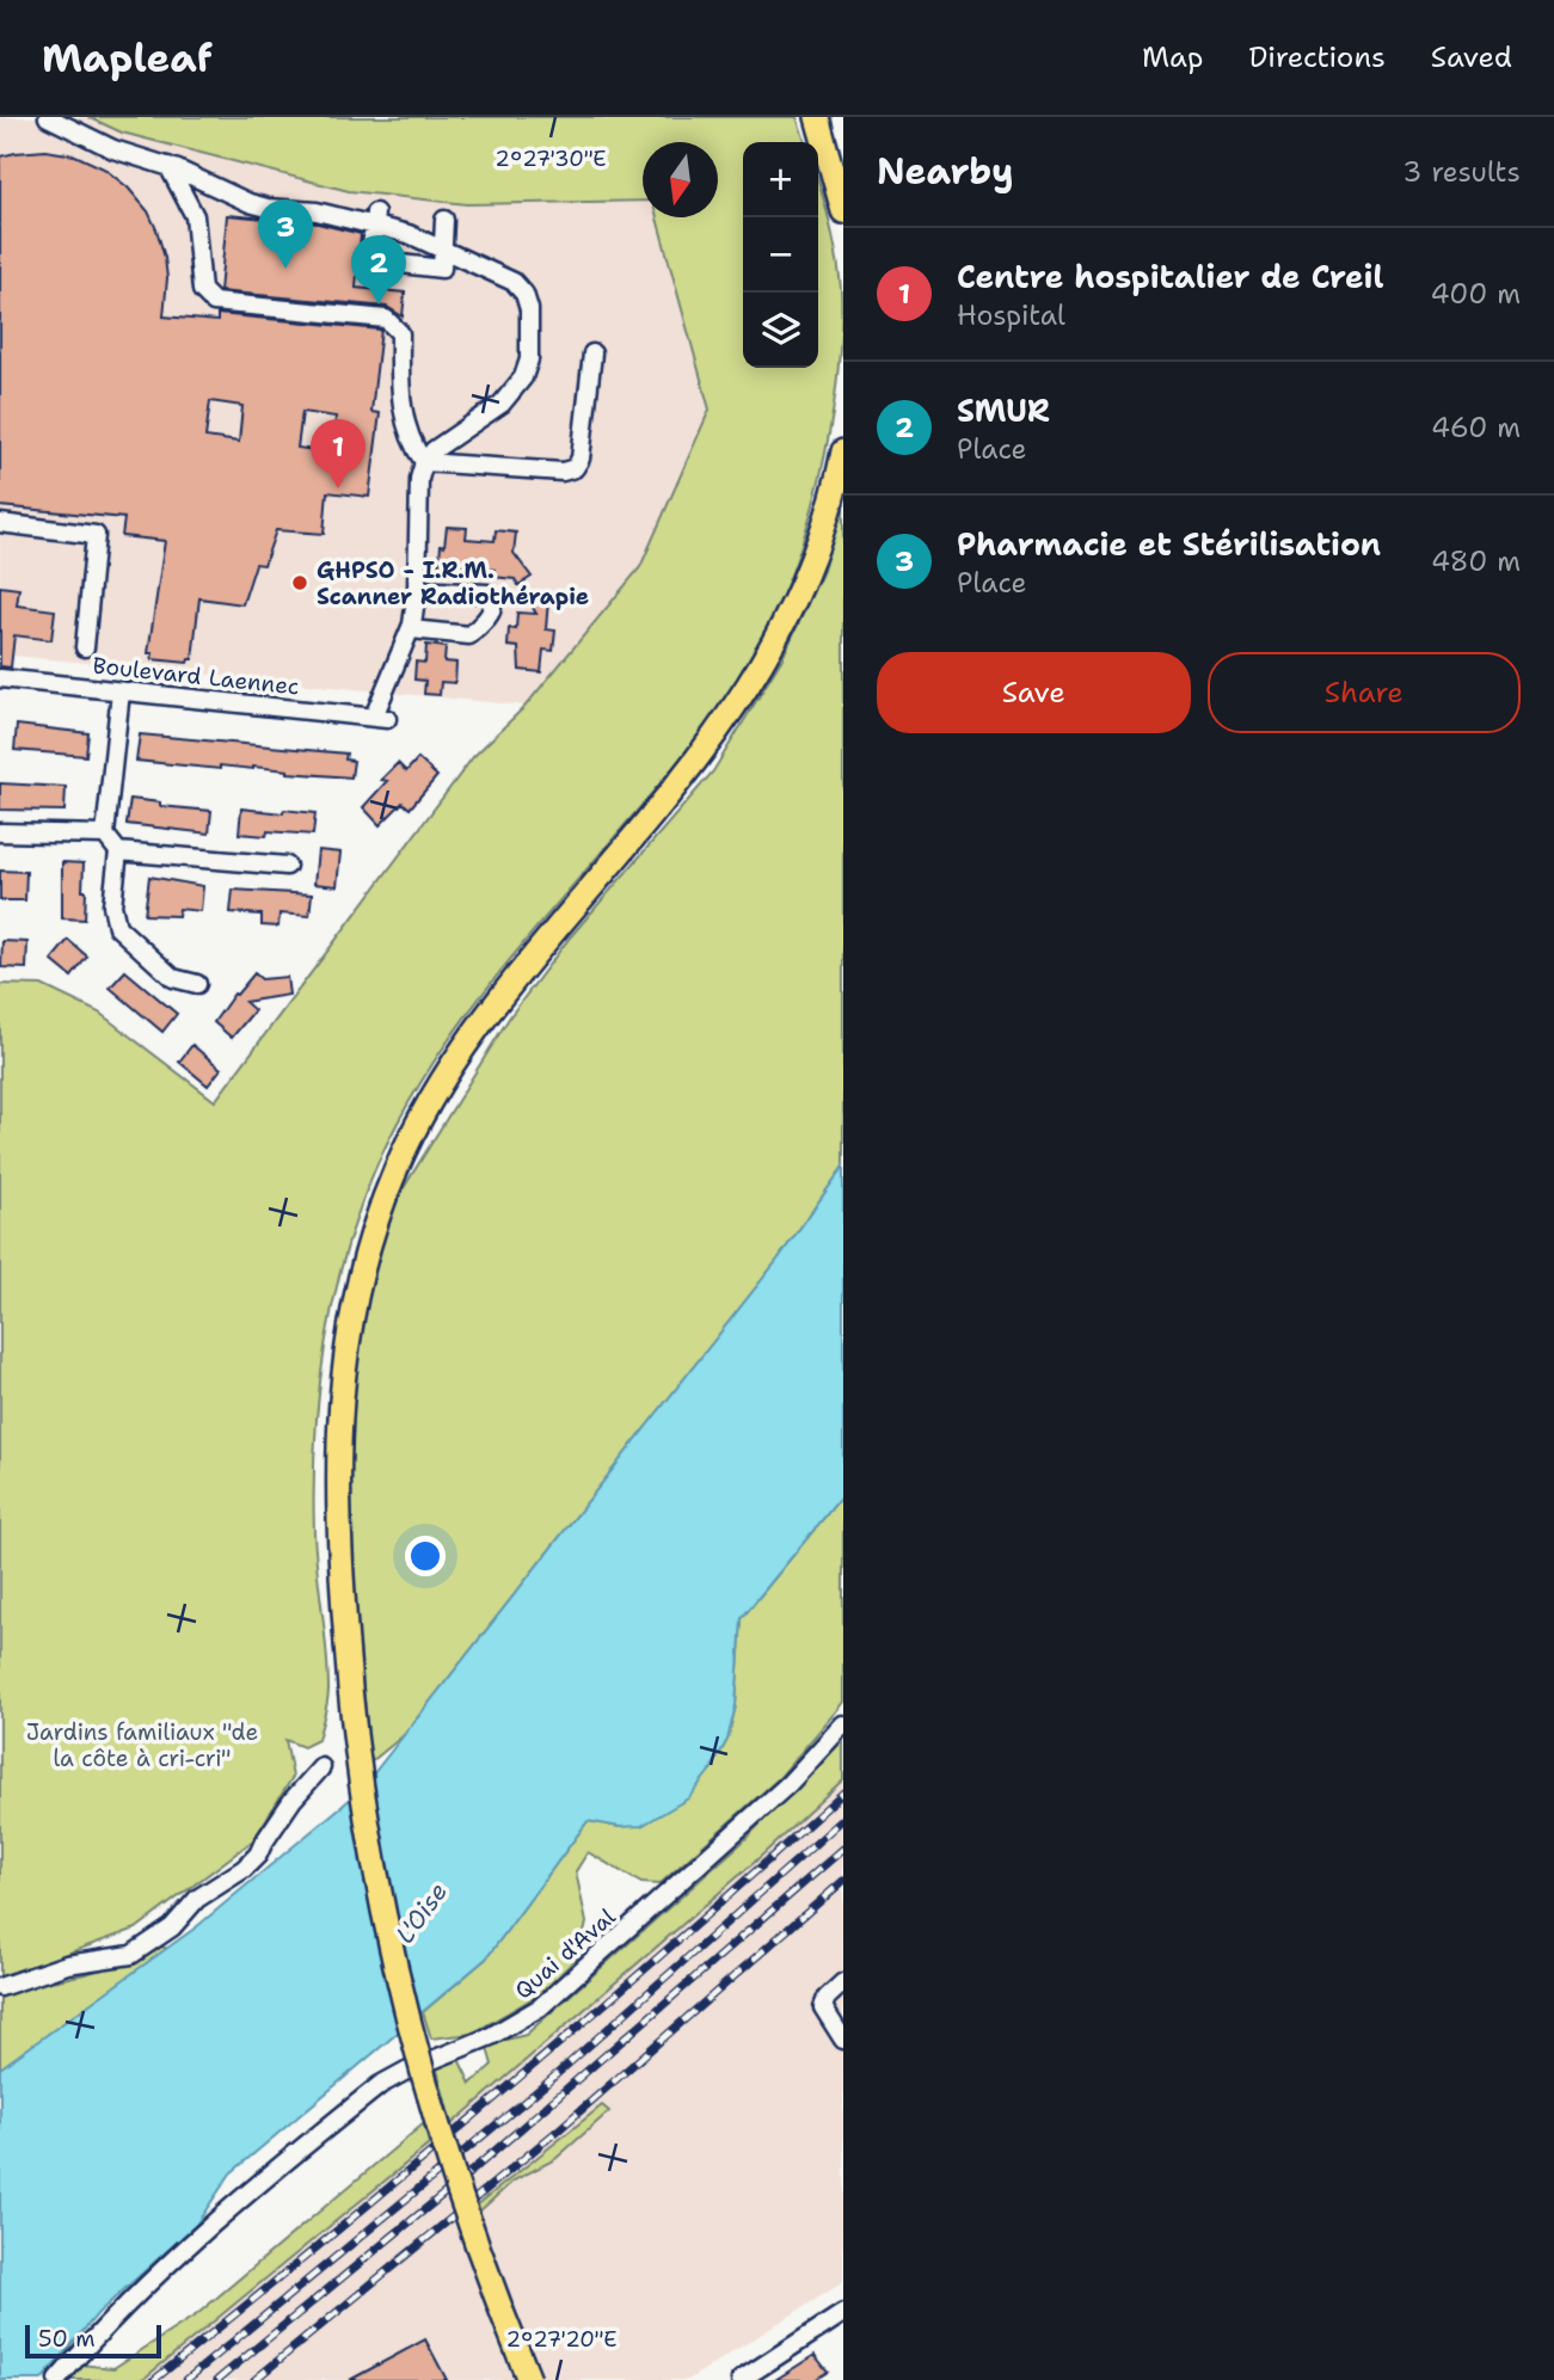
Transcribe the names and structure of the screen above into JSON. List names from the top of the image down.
{
  "streets": {
    "street": ["Boulevard Laennec", "Quai d'Aval"]
  },
  "water": ["L'Oise"],
  "parks": ["Jardins familiaux \"de la côte à cri-cri\""],
  "places": ["GHPSO - I.R.M. Scanner Radiothérapie"],
  "scale_bar": "50 m",
  "north": "bottom",
  "page": {
    "header": "Mapleaf",
    "nav": ["Map", "Directions", "Saved"],
    "heading": ["Nearby", "3 results"],
    "map_buttons": ["+", "−"],
    "pins": ["3", "2", "1"],
    "list": [
      {
        "mark": "1",
        "name": "Centre hospitalier de Creil",
        "note": "Hospital",
        "value": "400 m"
      },
      {
        "mark": "2",
        "name": "SMUR",
        "note": "Place",
        "value": "460 m"
      },
      {
        "mark": "3",
        "name": "Pharmacie et Stérilisation",
        "note": "Place",
        "value": "480 m"
      }
    ],
    "buttons": ["Save", "Share"],
    "scale": "50 m"
  },
  "coordinates": ["2°27'30\"E", "2°27'20\"E"]
}
